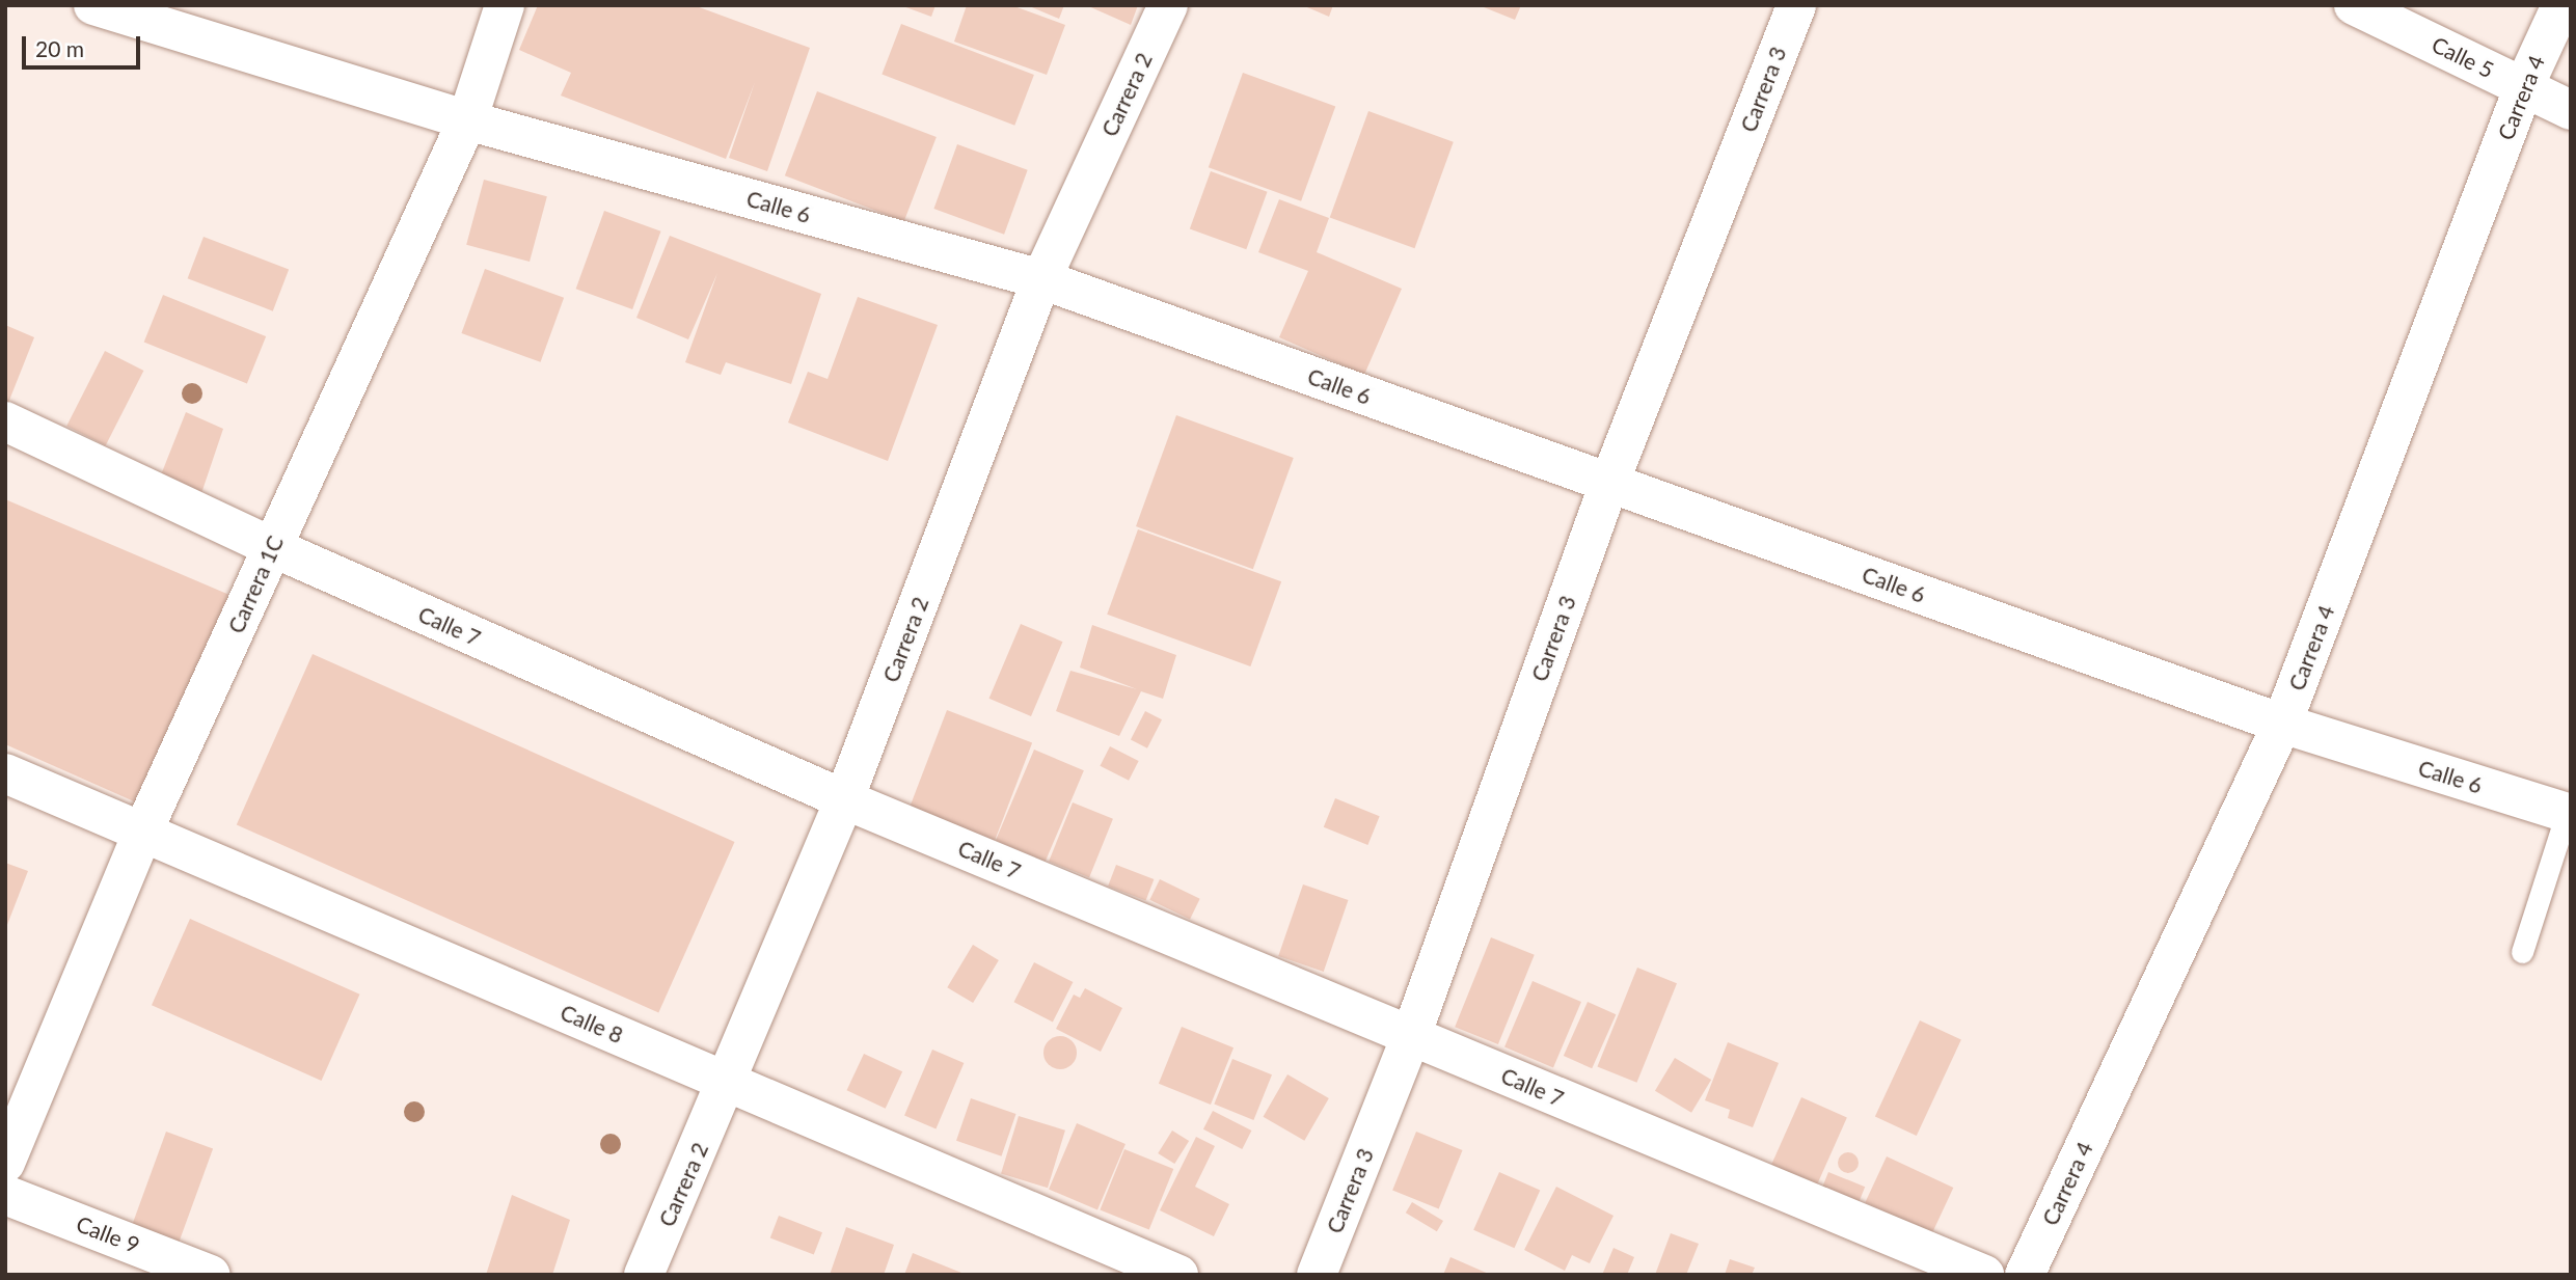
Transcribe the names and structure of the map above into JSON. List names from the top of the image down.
{
  "streets": {
    "street": [
      "Calle 5",
      "Carrera 3",
      "Carrera 2",
      "Carrera 4",
      "Calle 6",
      "Carrera 1C",
      "Calle 7",
      "Calle 8",
      "Calle 9"
    ]
  },
  "crossings": [
    ["Calle 5", "Carrera 4"],
    ["Carrera 3", "Calle 6"],
    ["Carrera 3", "Calle 7"],
    ["Carrera 2", "Calle 6"],
    ["Carrera 2", "Calle 7"],
    ["Carrera 2", "Calle 8"],
    ["Carrera 4", "Calle 6"],
    ["Calle 6", "Carrera 1C"],
    ["Carrera 1C", "Calle 7"],
    ["Carrera 1C", "Calle 8"]
  ],
  "scale_bar": "20 m"
}
